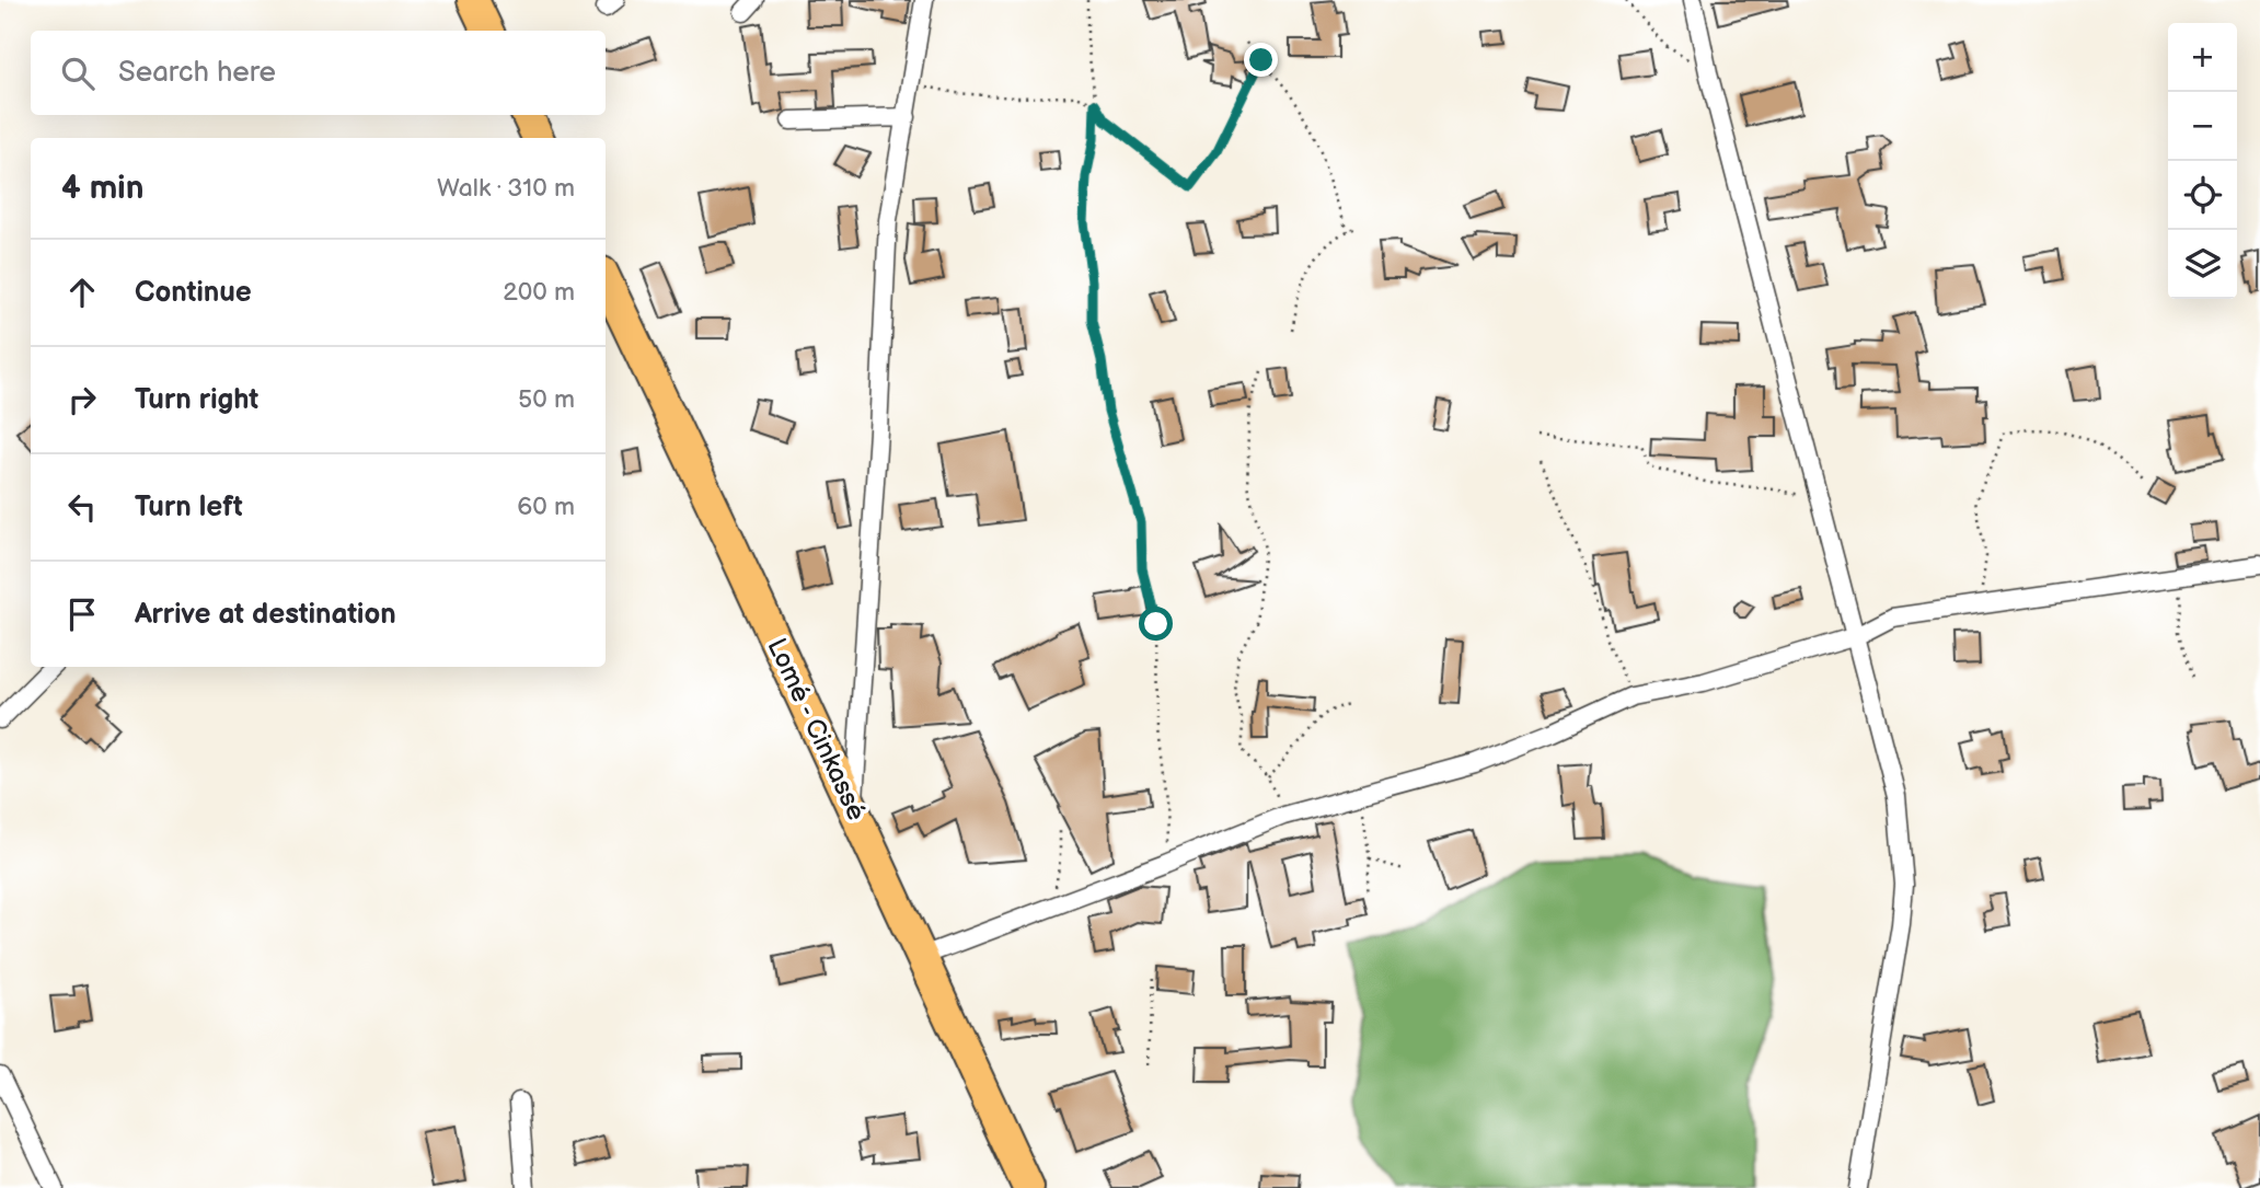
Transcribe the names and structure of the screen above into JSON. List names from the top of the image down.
{
  "streets": {
    "highway": ["Lomé - Cinkassé"]
  },
  "page": {
    "map_buttons": ["+", "−"],
    "search": "Search here",
    "heading": ["4 min", "Walk · 310 m"],
    "list": [
      ["Continue", "200 m"],
      ["Turn right", "50 m"],
      ["Turn left", "60 m"],
      "Arrive at destination"
    ]
  }
}
